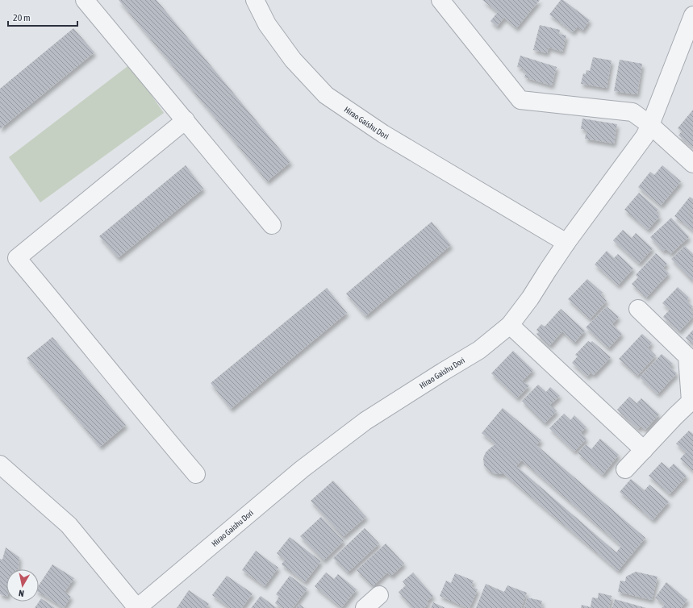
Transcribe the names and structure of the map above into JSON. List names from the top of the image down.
{
  "streets": {
    "street": ["Hirao Gaishu Dori"]
  },
  "scale_bar": "20 m",
  "north": "bottom"
}
